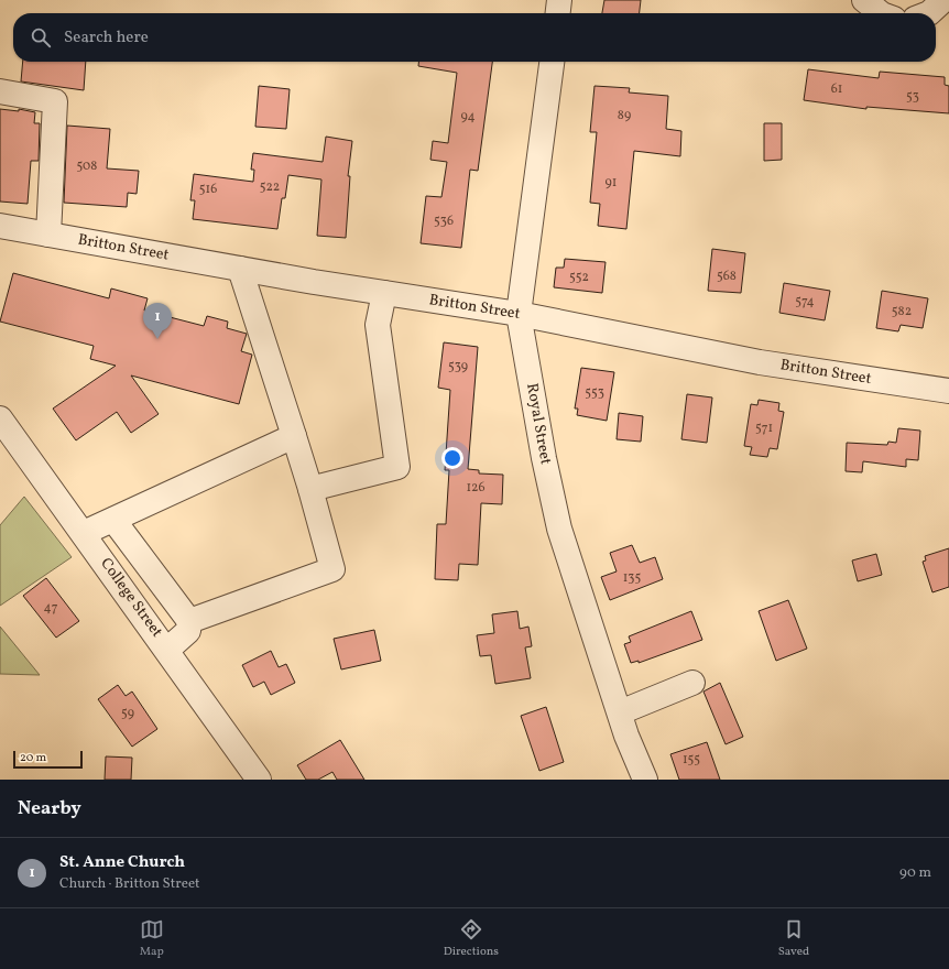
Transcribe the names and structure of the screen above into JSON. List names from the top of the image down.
{
  "streets": {
    "street": ["Britton Street", "Royal Street", "College Street"]
  },
  "crossings": [
    ["Britton Street", "Royal Street"]
  ],
  "house_numbers": [
    "61",
    "53",
    "89",
    "94",
    "508",
    "91",
    "522",
    "516",
    "536",
    "568",
    "552",
    "574",
    "582",
    "539",
    "553",
    "571",
    "126",
    "135",
    "47",
    "59",
    "155"
  ],
  "scale_bar": "20 m",
  "page": {
    "search": "Search here",
    "pins": "1",
    "scale": "20 m",
    "heading": "Nearby",
    "list": [
      {
        "mark": "1",
        "name": "St. Anne Church",
        "note": "Church · Britton Street",
        "value": "90 m"
      }
    ],
    "nav": ["Map", "Directions", "Saved"]
  }
}
